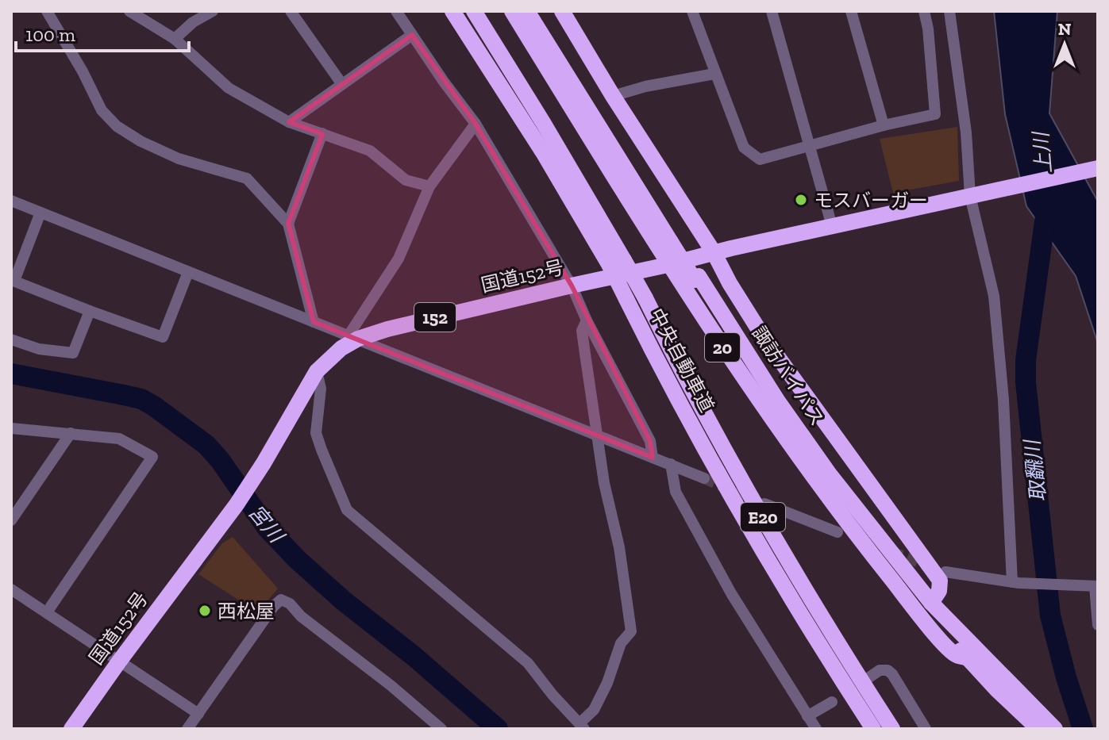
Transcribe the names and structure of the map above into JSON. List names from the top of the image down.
{
  "streets": {
    "highway": [
      "国道152号",
      "152",
      "20",
      "中央自動車道",
      "諏訪バイパス",
      "E20"
    ]
  },
  "crossings": [
    ["国道152号", "20"],
    ["20", "諏訪バイパス"]
  ],
  "water": ["上川", "取飜川", "宮川"],
  "places": ["モスバーガー", "西松屋"],
  "scale_bar": "100 m",
  "north": "top"
}
